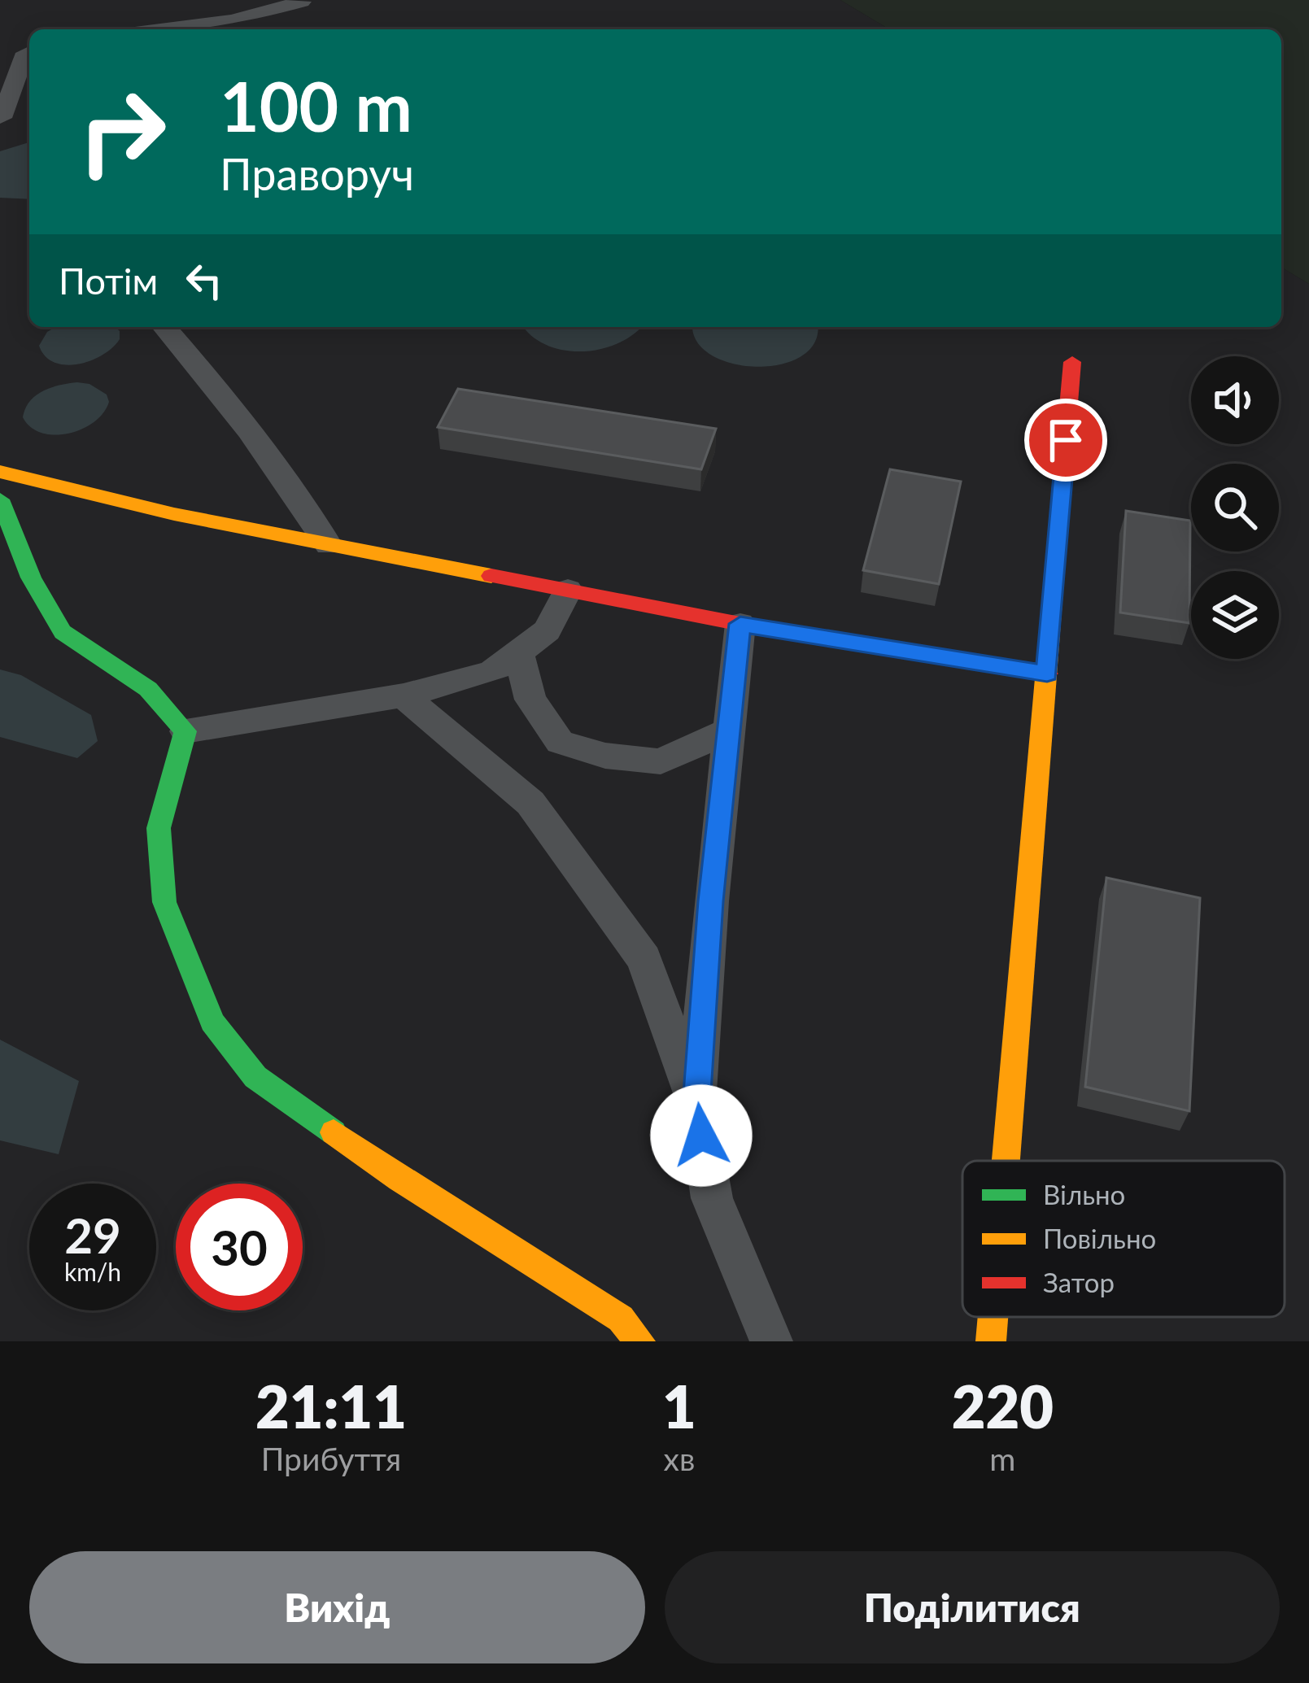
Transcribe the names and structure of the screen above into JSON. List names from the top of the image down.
{
  "legend": ["Вільно", "Повільно", "Затор"],
  "page": {
    "turn": ["100 m", "Праворуч"],
    "then": "Потім",
    "speed": "29 km/h",
    "limit": "30",
    "eta": [
      "21:11",
      "Прибуття",
      "1",
      "хв",
      "220",
      "m"
    ],
    "buttons": ["Вихід", "Поділитися"]
  }
}
